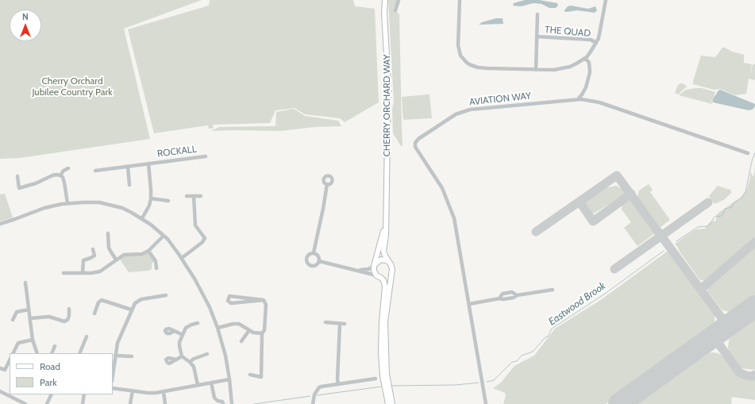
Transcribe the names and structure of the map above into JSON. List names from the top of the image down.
{
  "streets": {
    "main road": ["CHERRY ORCHARD WAY"],
    "street": ["THE QUAD", "AVIATION WAY", "ROCKALL"]
  },
  "water": ["Eastwood Brook"],
  "parks": ["Cherry Orchard Jubilee Country Park"],
  "legend": ["Road", "Park"],
  "north": "top"
}
